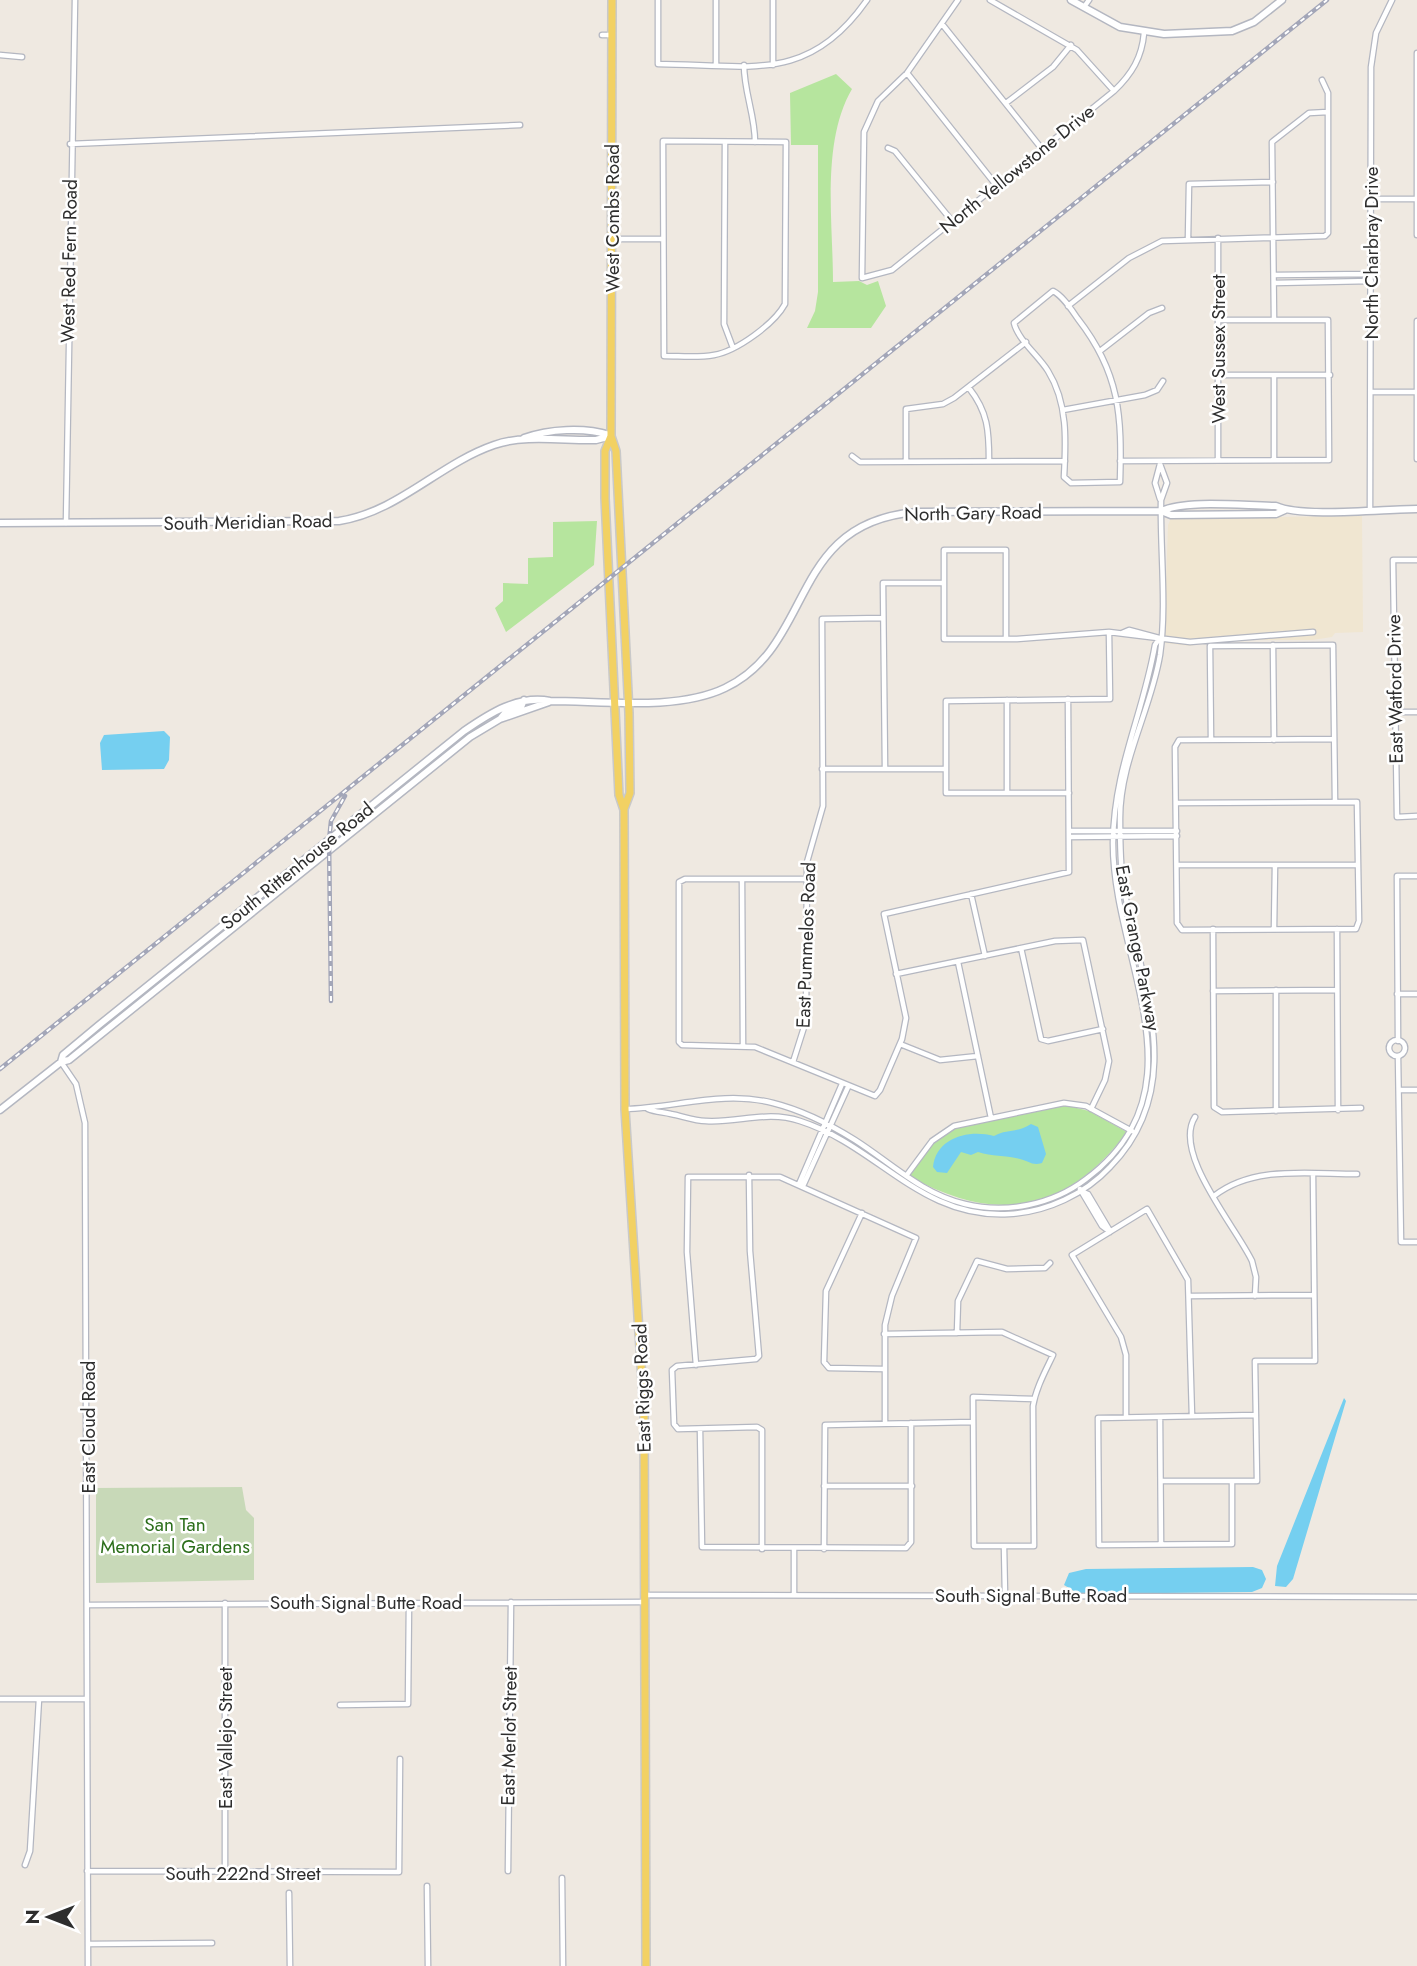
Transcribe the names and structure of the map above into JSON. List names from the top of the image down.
{
  "streets": {
    "main road": [
      "West Combs Road",
      "North Gary Road",
      "South Meridian Road",
      "South Rittenhouse Road",
      "East Riggs Road"
    ],
    "street": [
      "North Yellowstone Drive",
      "North Charbray Drive",
      "West Red Fern Road",
      "West Sussex Street",
      "East Watford Drive",
      "East Pummelos Road",
      "East Grange Parkway",
      "East Cloud Road",
      "South Signal Butte Road",
      "East Merlot Street",
      "East Vallejo Street",
      "South 222nd Street"
    ]
  },
  "crossings": [
    ["West Combs Road", "North Gary Road"],
    ["West Combs Road", "South Meridian Road"],
    ["West Combs Road", "South Rittenhouse Road"],
    ["West Combs Road", "East Riggs Road"],
    ["North Charbray Drive", "North Gary Road"],
    ["West Red Fern Road", "South Meridian Road"],
    ["North Gary Road", "South Rittenhouse Road"],
    ["North Gary Road", "East Grange Parkway"],
    ["North Gary Road", "East Riggs Road"],
    ["South Rittenhouse Road", "East Riggs Road"],
    ["South Rittenhouse Road", "East Cloud Road"],
    ["East Riggs Road", "South Signal Butte Road"],
    ["East Cloud Road", "South Signal Butte Road"],
    ["East Cloud Road", "South 222nd Street"],
    ["South Signal Butte Road", "East Merlot Street"],
    ["South Signal Butte Road", "East Vallejo Street"],
    ["East Vallejo Street", "South 222nd Street"]
  ],
  "parks": ["San Tan Memorial Gardens"],
  "north": "left"
}
